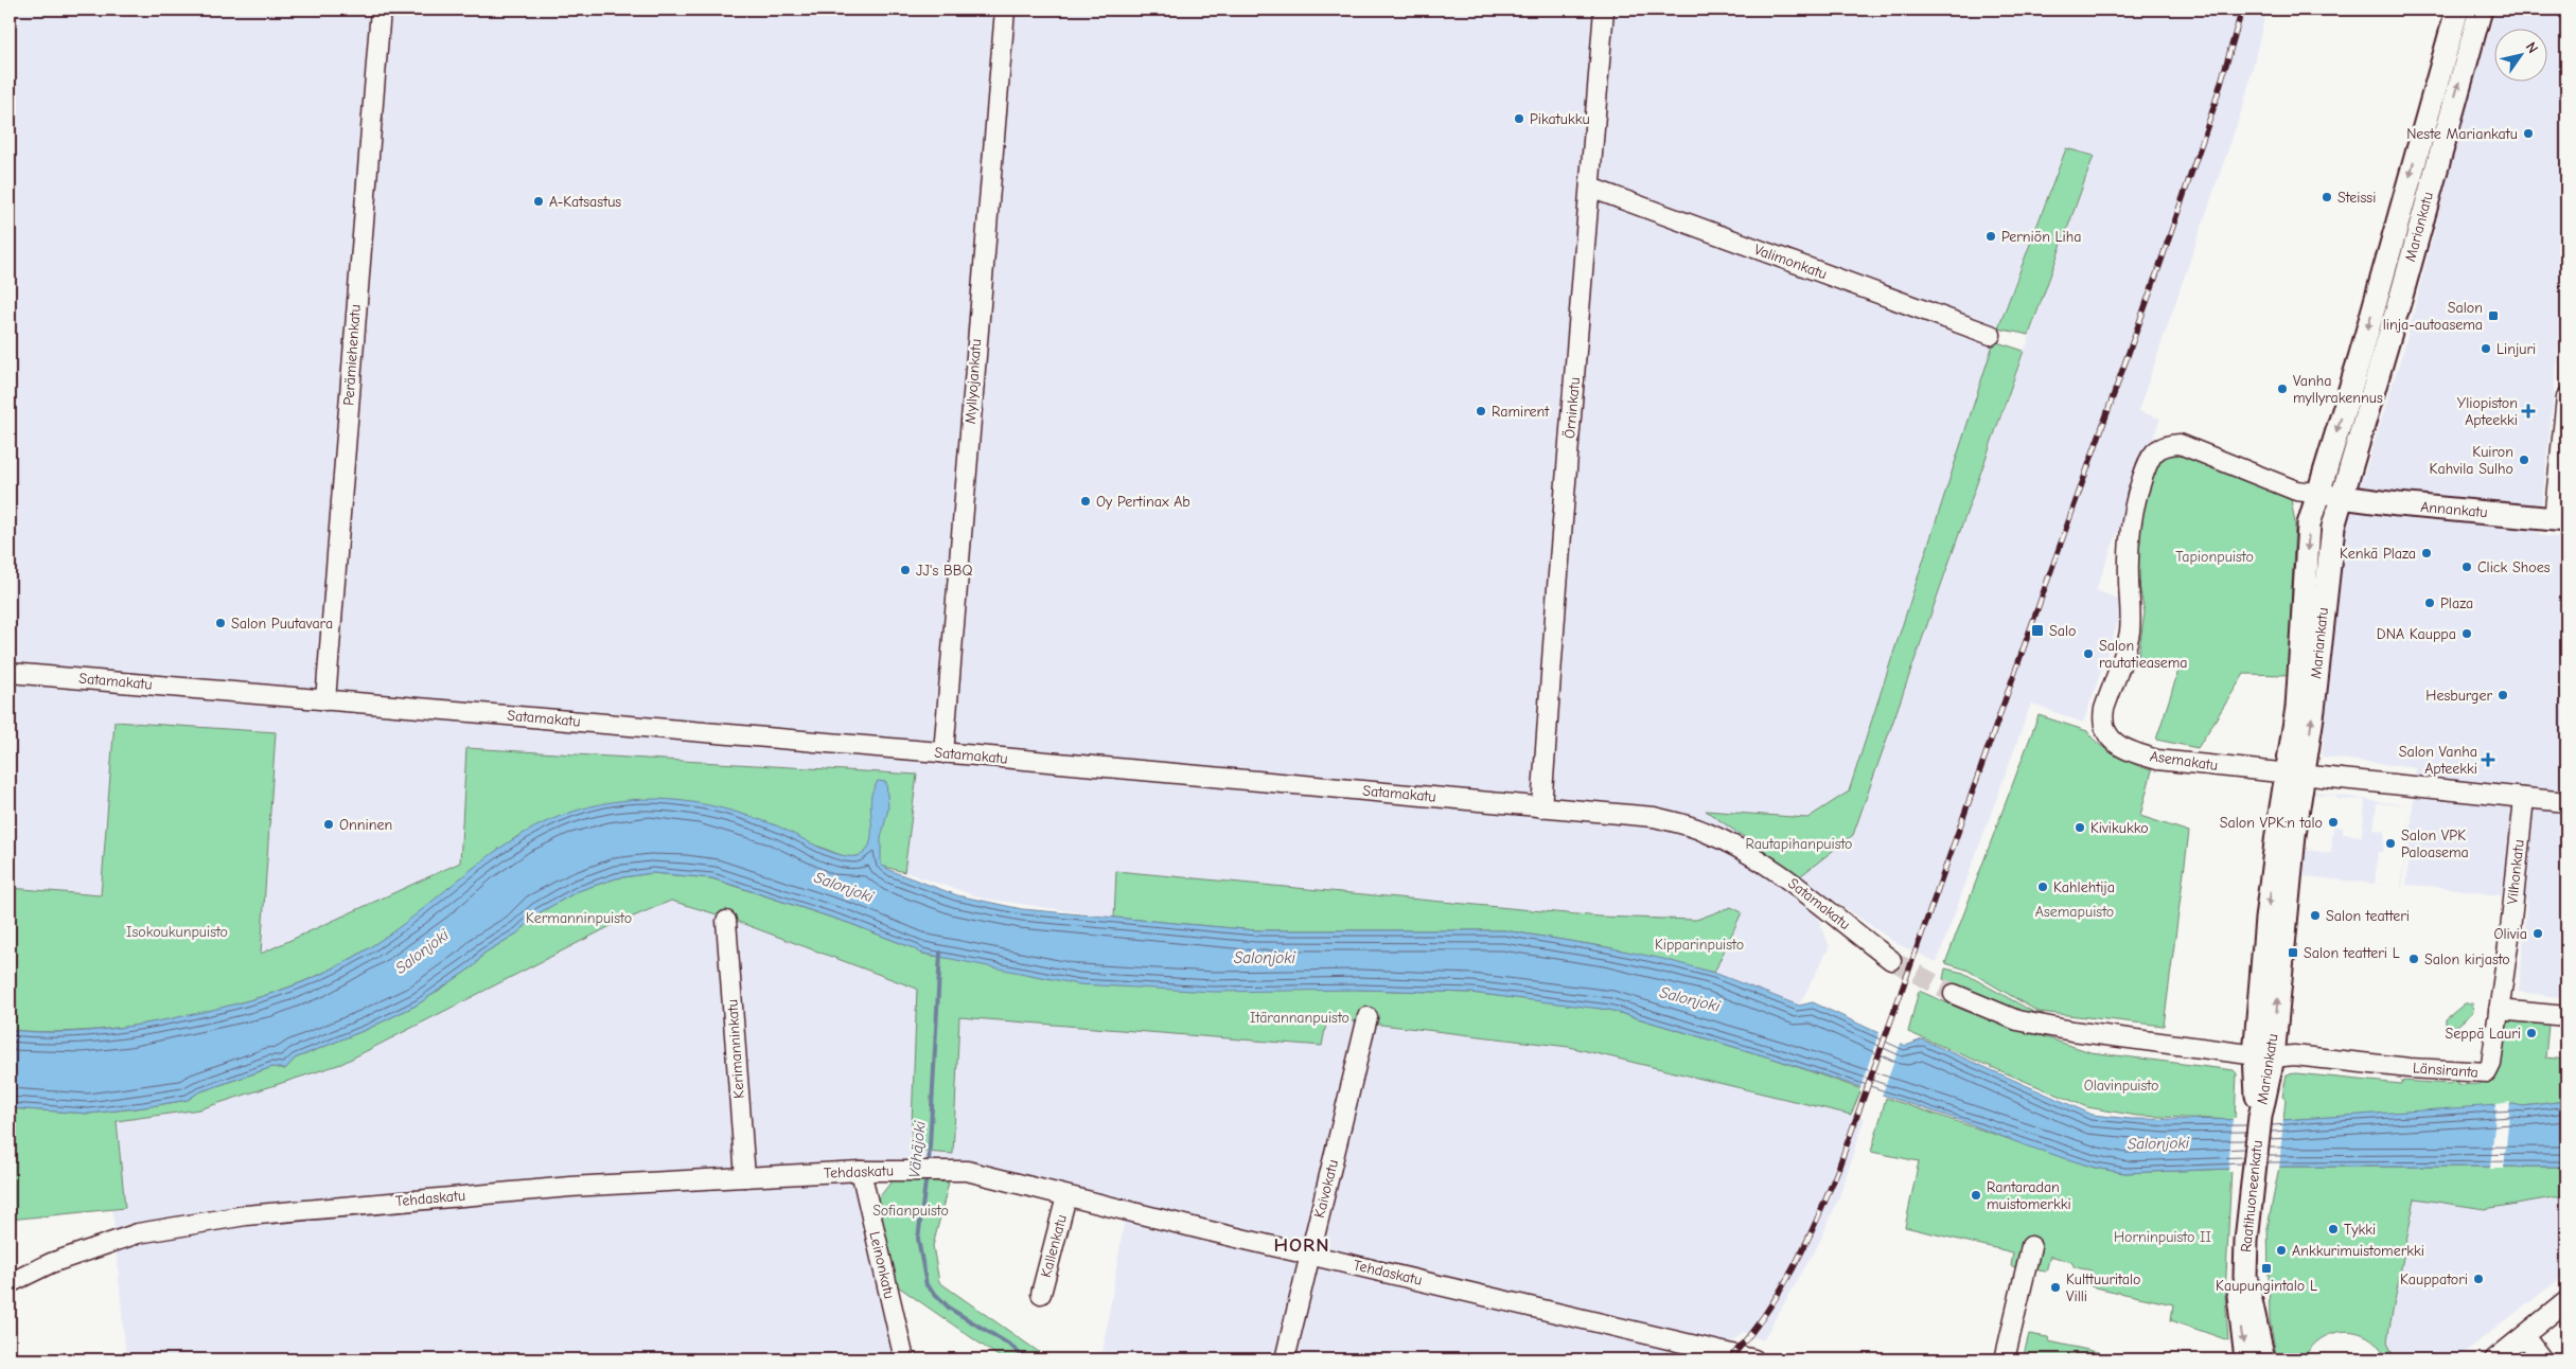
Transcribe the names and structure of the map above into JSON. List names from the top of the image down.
{
  "streets": {
    "main road": ["Mariankatu", "Annankatu", "Raatihuoneenkatu"],
    "street": [
      "Valimonkatu",
      "Perämiehenkatu",
      "Myllyojankatu",
      "Örninkatu",
      "Satamakatu",
      "Asemakatu",
      "Vilhonkatu",
      "Kerimanninkatu",
      "Länsiranta",
      "Tehdaskatu",
      "Kaivokatu",
      "Kallenkatu",
      "Leinonkatu"
    ]
  },
  "crossings": [
    ["Mariankatu", "Annankatu"],
    ["Mariankatu", "Asemakatu"],
    ["Mariankatu", "Länsiranta"],
    ["Mariankatu", "Raatihuoneenkatu"],
    ["Valimonkatu", "Örninkatu"],
    ["Perämiehenkatu", "Satamakatu"],
    ["Myllyojankatu", "Satamakatu"],
    ["Örninkatu", "Satamakatu"],
    ["Annankatu", "Asemakatu"],
    ["Asemakatu", "Vilhonkatu"],
    ["Vilhonkatu", "Länsiranta"],
    ["Kerimanninkatu", "Tehdaskatu"],
    ["Tehdaskatu", "Kaivokatu"],
    ["Tehdaskatu", "Kallenkatu"],
    ["Tehdaskatu", "Leinonkatu"]
  ],
  "districts": ["HORN"],
  "water": ["Salonjoki", "Vähäjoki"],
  "parks": [
    "Tapionpuisto",
    "Rautapihanpuisto",
    "Asemapuisto",
    "Kermanninpuisto",
    "Isokoukunpuisto",
    "Kipparinpuisto",
    "Itärannanpuisto",
    "Olavinpuisto",
    "Sofianpuisto",
    "Horninpuisto II"
  ],
  "places": {
    "other": [
      "Pikatukku",
      "Neste Mariankatu",
      "Steissi",
      "A-Katsastus",
      "Perniön Liha",
      "Linjuri",
      "Vanha myllyrakennus",
      "Ramirent",
      "Kuiron Kahvila Sulho",
      "Oy Pertinax Ab",
      "Kenkä Plaza",
      "Click Shoes",
      "JJ's BBQ",
      "Plaza",
      "Salon Puutavara",
      "DNA Kauppa",
      "Salon rautatieasema",
      "Hesburger",
      "Salon VPK:n talo",
      "Onninen",
      "Kivikukko",
      "Salon VPK Paloasema",
      "Kahlehtija",
      "Salon teatteri",
      "Olivia",
      "Salon kirjasto",
      "Seppä Lauri",
      "Rantaradan muistomerkki",
      "Tykki",
      "Ankkurimuistomerkki",
      "Kauppatori",
      "Kulttuuritalo Villi"
    ],
    "transit": [
      "Salon linja-autoasema",
      "Salo",
      "Salon teatteri L",
      "Kaupungintalo L"
    ],
    "health": ["Yliopiston Apteekki", "Salon Vanha Apteekki"]
  },
  "north": "top right"
}
